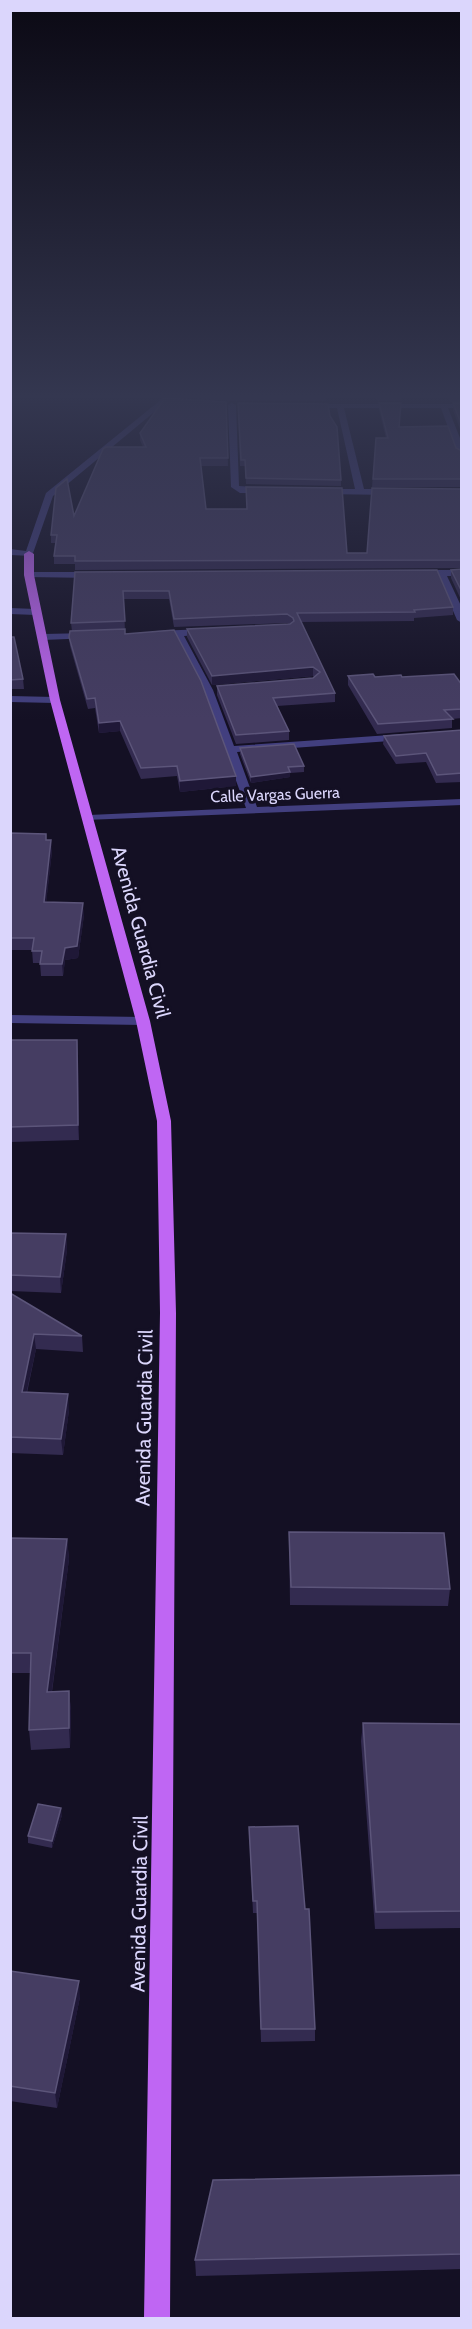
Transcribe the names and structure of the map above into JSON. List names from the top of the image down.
{
  "streets": {
    "main road": ["Avenida Guardia Civil"],
    "street": ["Calle Vargas Guerra"]
  },
  "crossings": [
    ["Calle Vargas Guerra", "Avenida Guardia Civil"]
  ]
}
